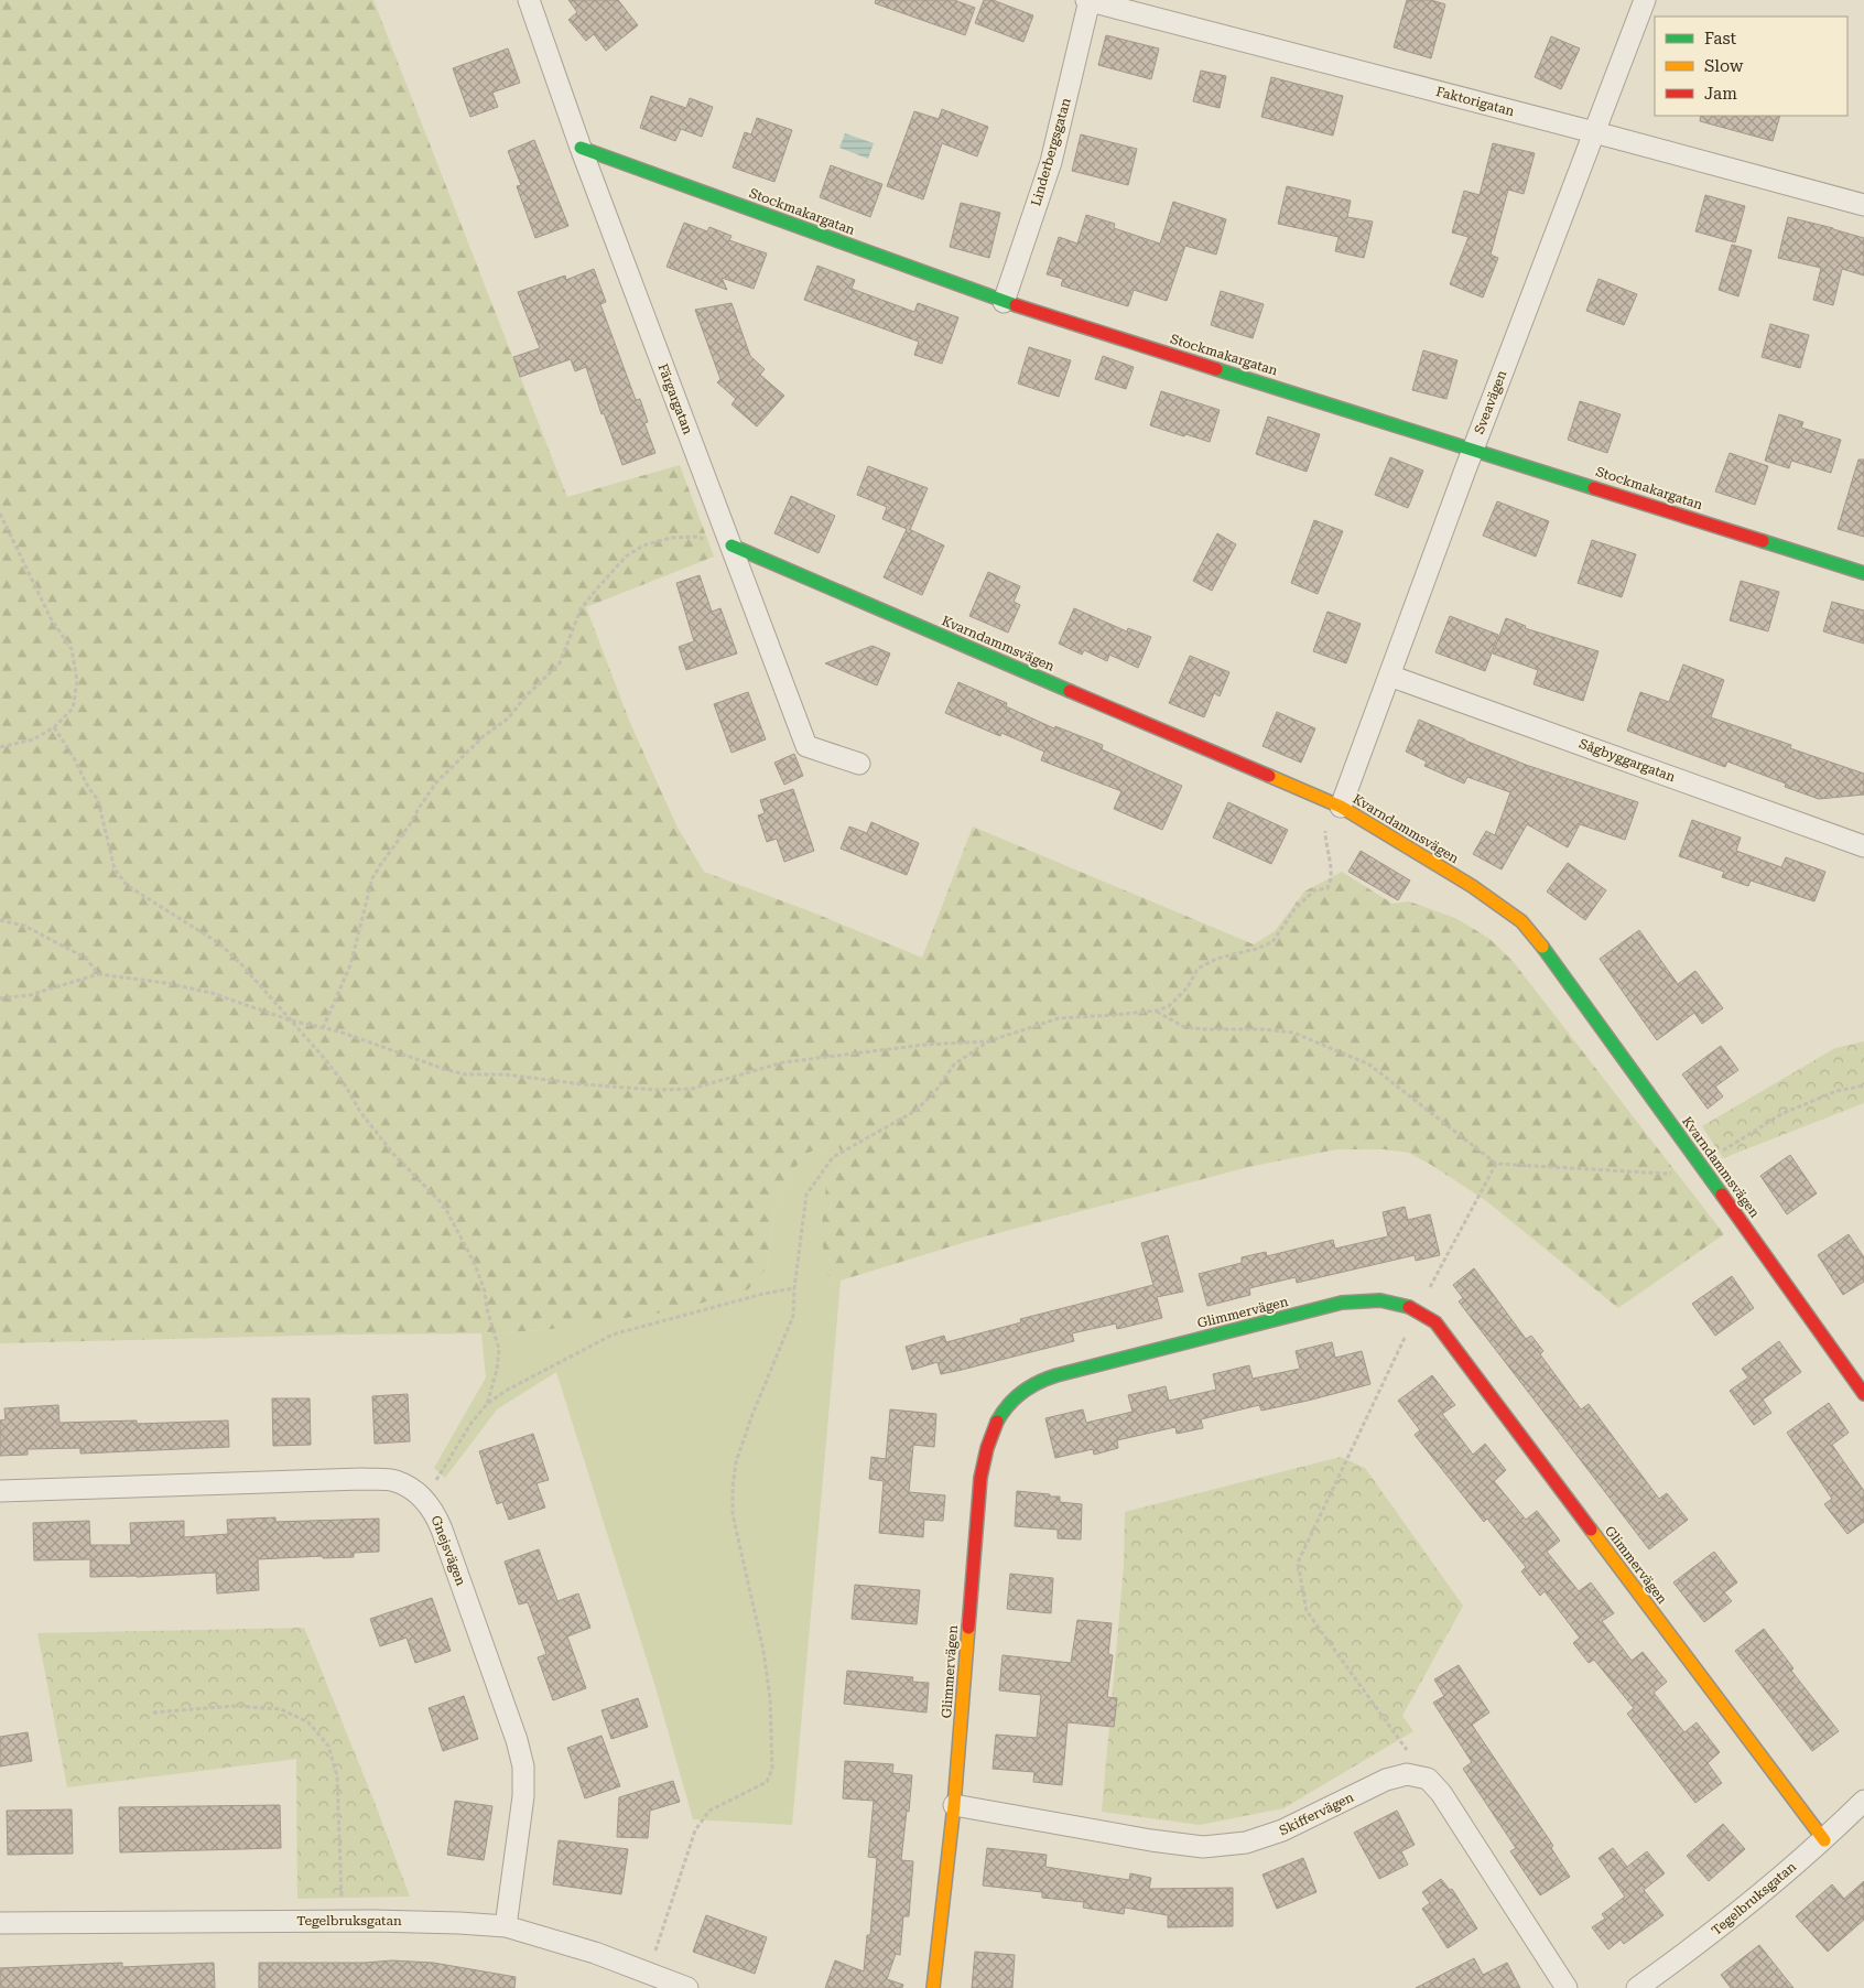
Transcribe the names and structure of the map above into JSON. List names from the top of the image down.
{
  "streets": {
    "street": [
      "Faktorigatan",
      "Linderbergsgatan",
      "Stockmakargatan",
      "Färgargatan",
      "Sveavägen",
      "Kvarndammsvägen",
      "Sågbyggargatan",
      "Glimmervägen",
      "Gnejsvägen",
      "Skiffervägen",
      "Tegelbruksgatan"
    ]
  },
  "crossings": [
    ["Faktorigatan", "Linderbergsgatan"],
    ["Faktorigatan", "Sveavägen"],
    ["Linderbergsgatan", "Stockmakargatan"],
    ["Stockmakargatan", "Färgargatan"],
    ["Stockmakargatan", "Sveavägen"],
    ["Färgargatan", "Kvarndammsvägen"],
    ["Sveavägen", "Kvarndammsvägen"],
    ["Sveavägen", "Sågbyggargatan"],
    ["Glimmervägen", "Skiffervägen"],
    ["Glimmervägen", "Tegelbruksgatan"],
    ["Gnejsvägen", "Tegelbruksgatan"]
  ],
  "legend": ["Fast", "Slow", "Jam"]
}
